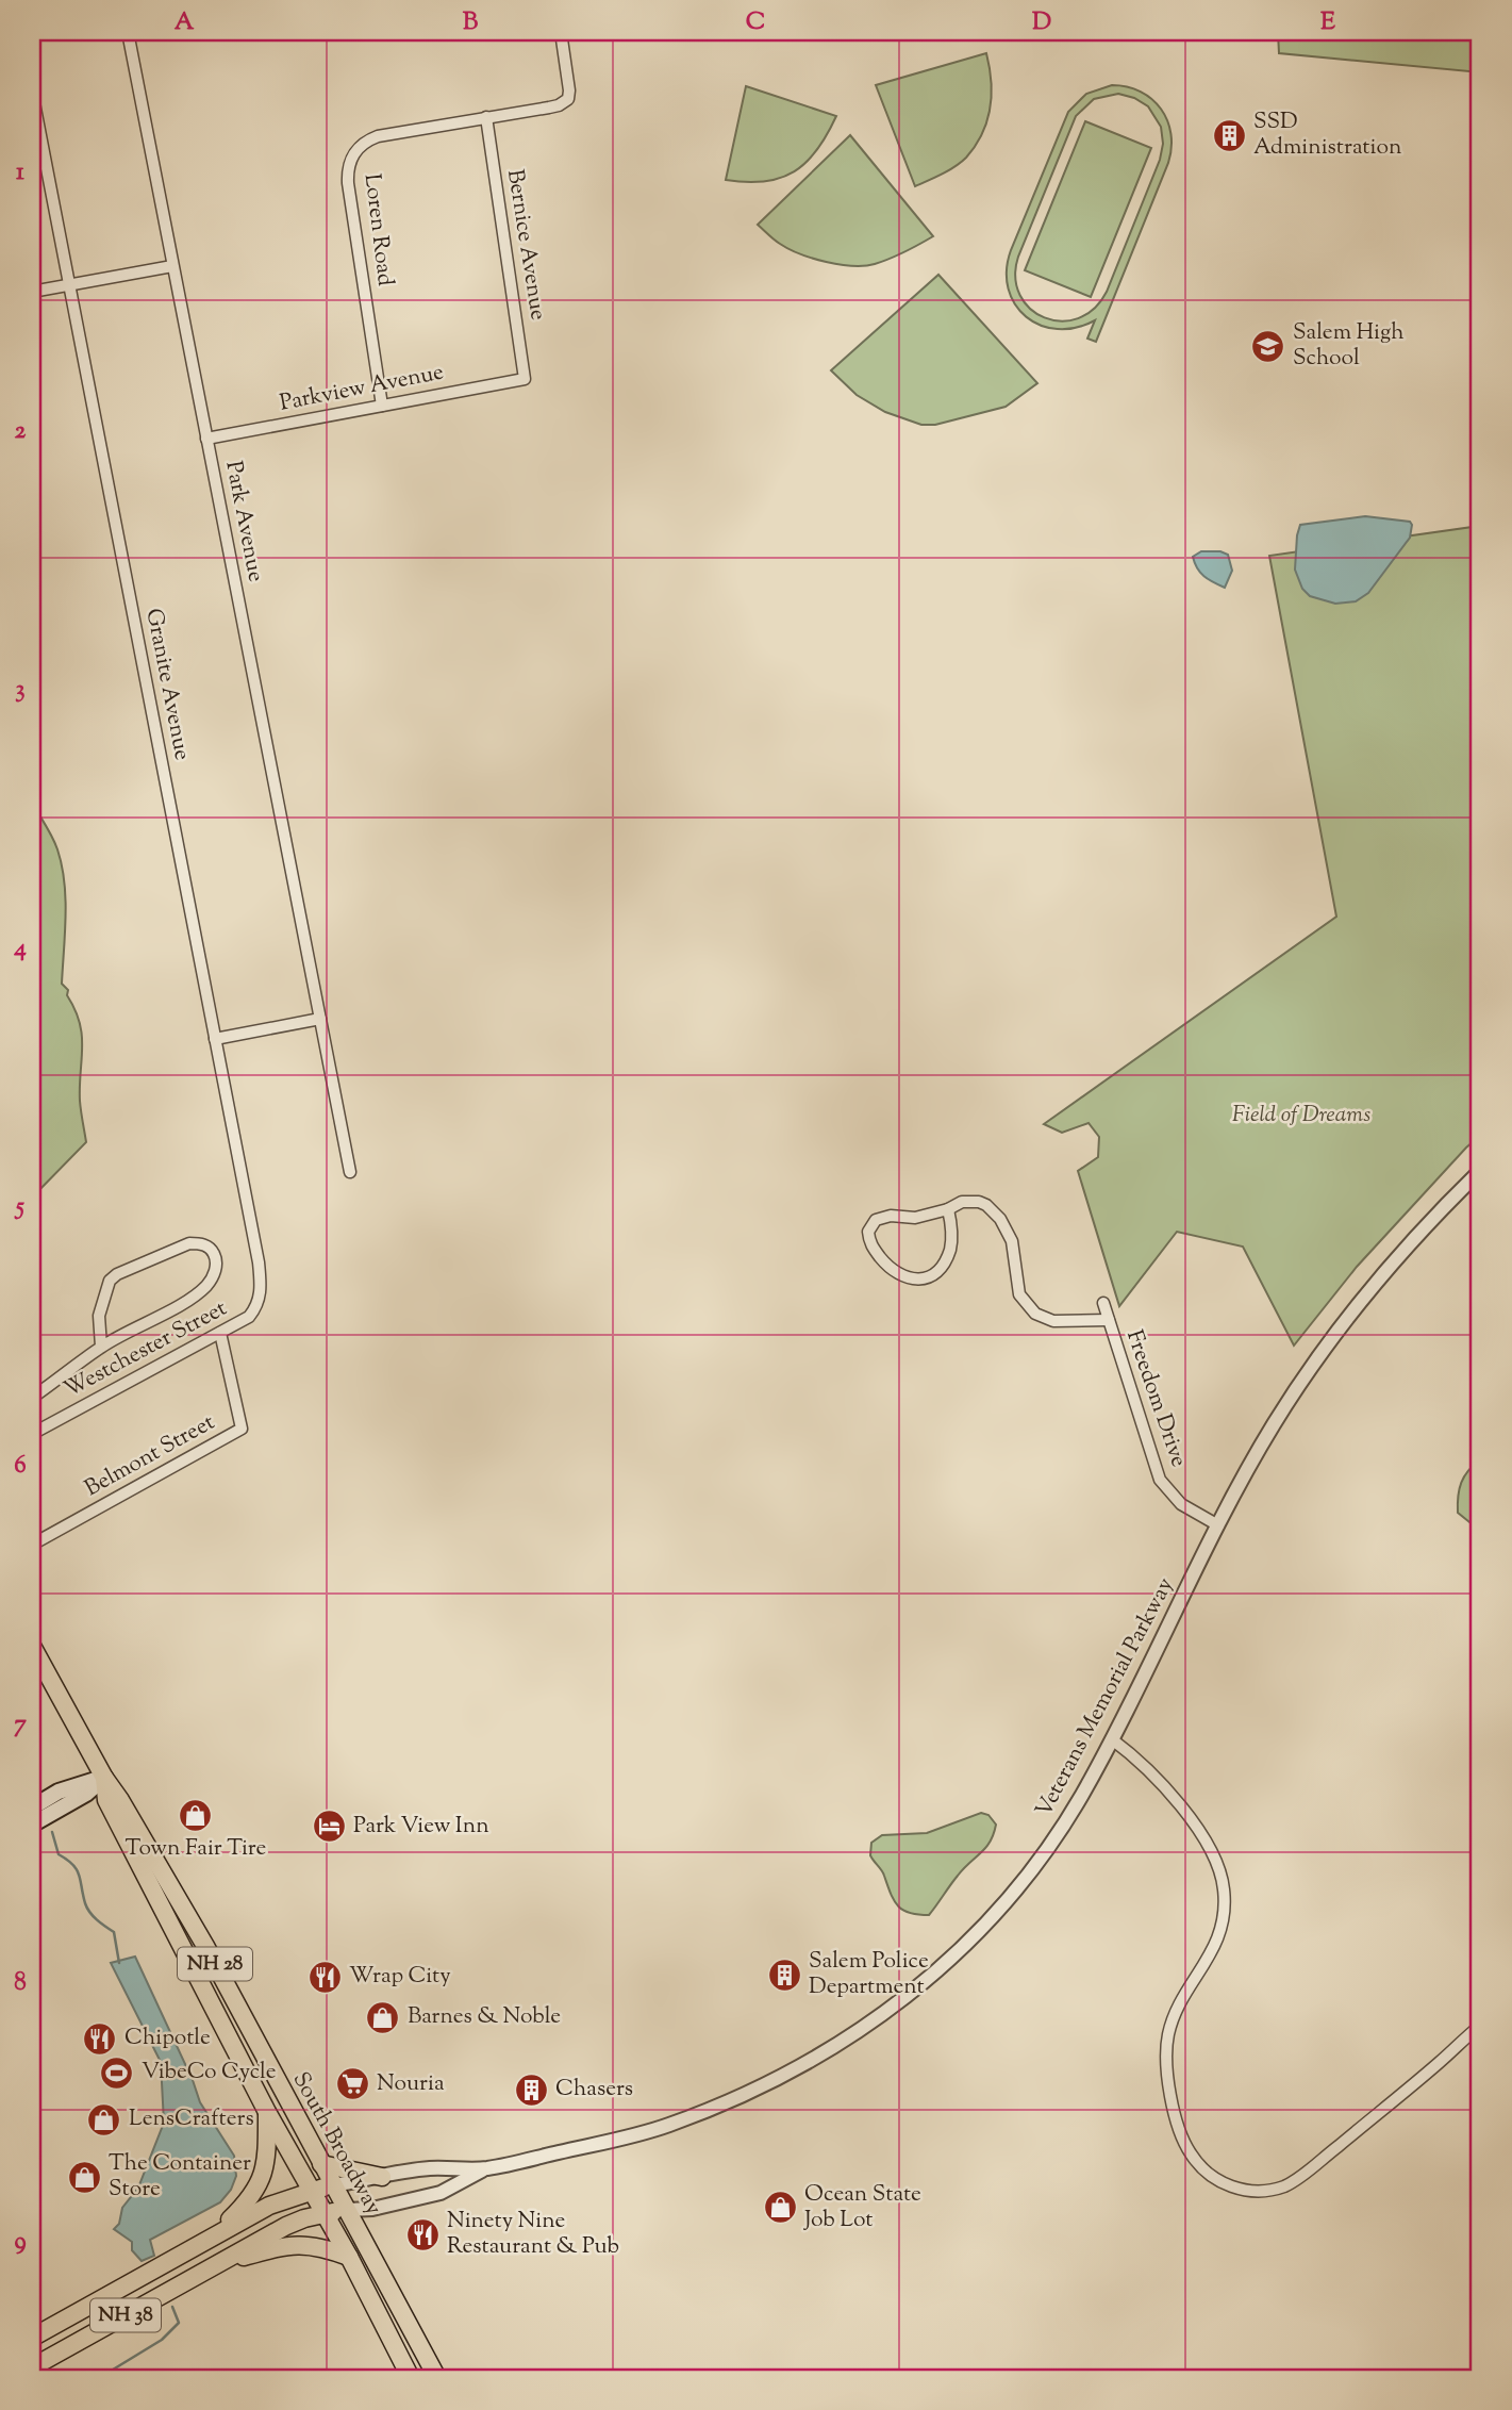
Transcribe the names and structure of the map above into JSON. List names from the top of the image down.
{
  "streets": {
    "main road": ["NH 28", "South Broadway", "NH 38"],
    "street": [
      "Loren Road",
      "Bernice Avenue",
      "Parkview Avenue",
      "Park Avenue",
      "Granite Avenue",
      "Westchester Street",
      "Freedom Drive",
      "Belmont Street",
      "Veterans Memorial Parkway"
    ]
  },
  "crossings": [
    ["Loren Road", "Bernice Avenue"],
    ["Loren Road", "Parkview Avenue"],
    ["Bernice Avenue", "Parkview Avenue"],
    ["Parkview Avenue", "Park Avenue"],
    ["Granite Avenue", "Westchester Street"],
    ["Westchester Street", "Belmont Street"],
    ["Freedom Drive", "Veterans Memorial Parkway"],
    ["Veterans Memorial Parkway", "South Broadway"],
    ["South Broadway", "NH 38"]
  ],
  "parks": ["Field of Dreams"],
  "places": {
    "building": ["SSD Administration", "Salem Police Department", "Chasers"],
    "school or university": ["Salem High School"],
    "shop": [
      "Town Fair Tire",
      "Barnes & Noble",
      "LensCrafters",
      "The Container Store",
      "Ocean State Job Lot"
    ],
    "hotel": ["Park View Inn"],
    "restaurant": ["Wrap City", "Chipotle", "Ninety Nine Restaurant & Pub"],
    "sports": ["VibeCo Cycle"],
    "supermarket": ["Nouria"]
  },
  "grid": {
    "columns": [
      "A",
      "B",
      "C",
      "D",
      "E"
    ],
    "rows": [
      "1",
      "2",
      "3",
      "4",
      "5",
      "6",
      "7",
      "8",
      "9"
    ]
  }
}
